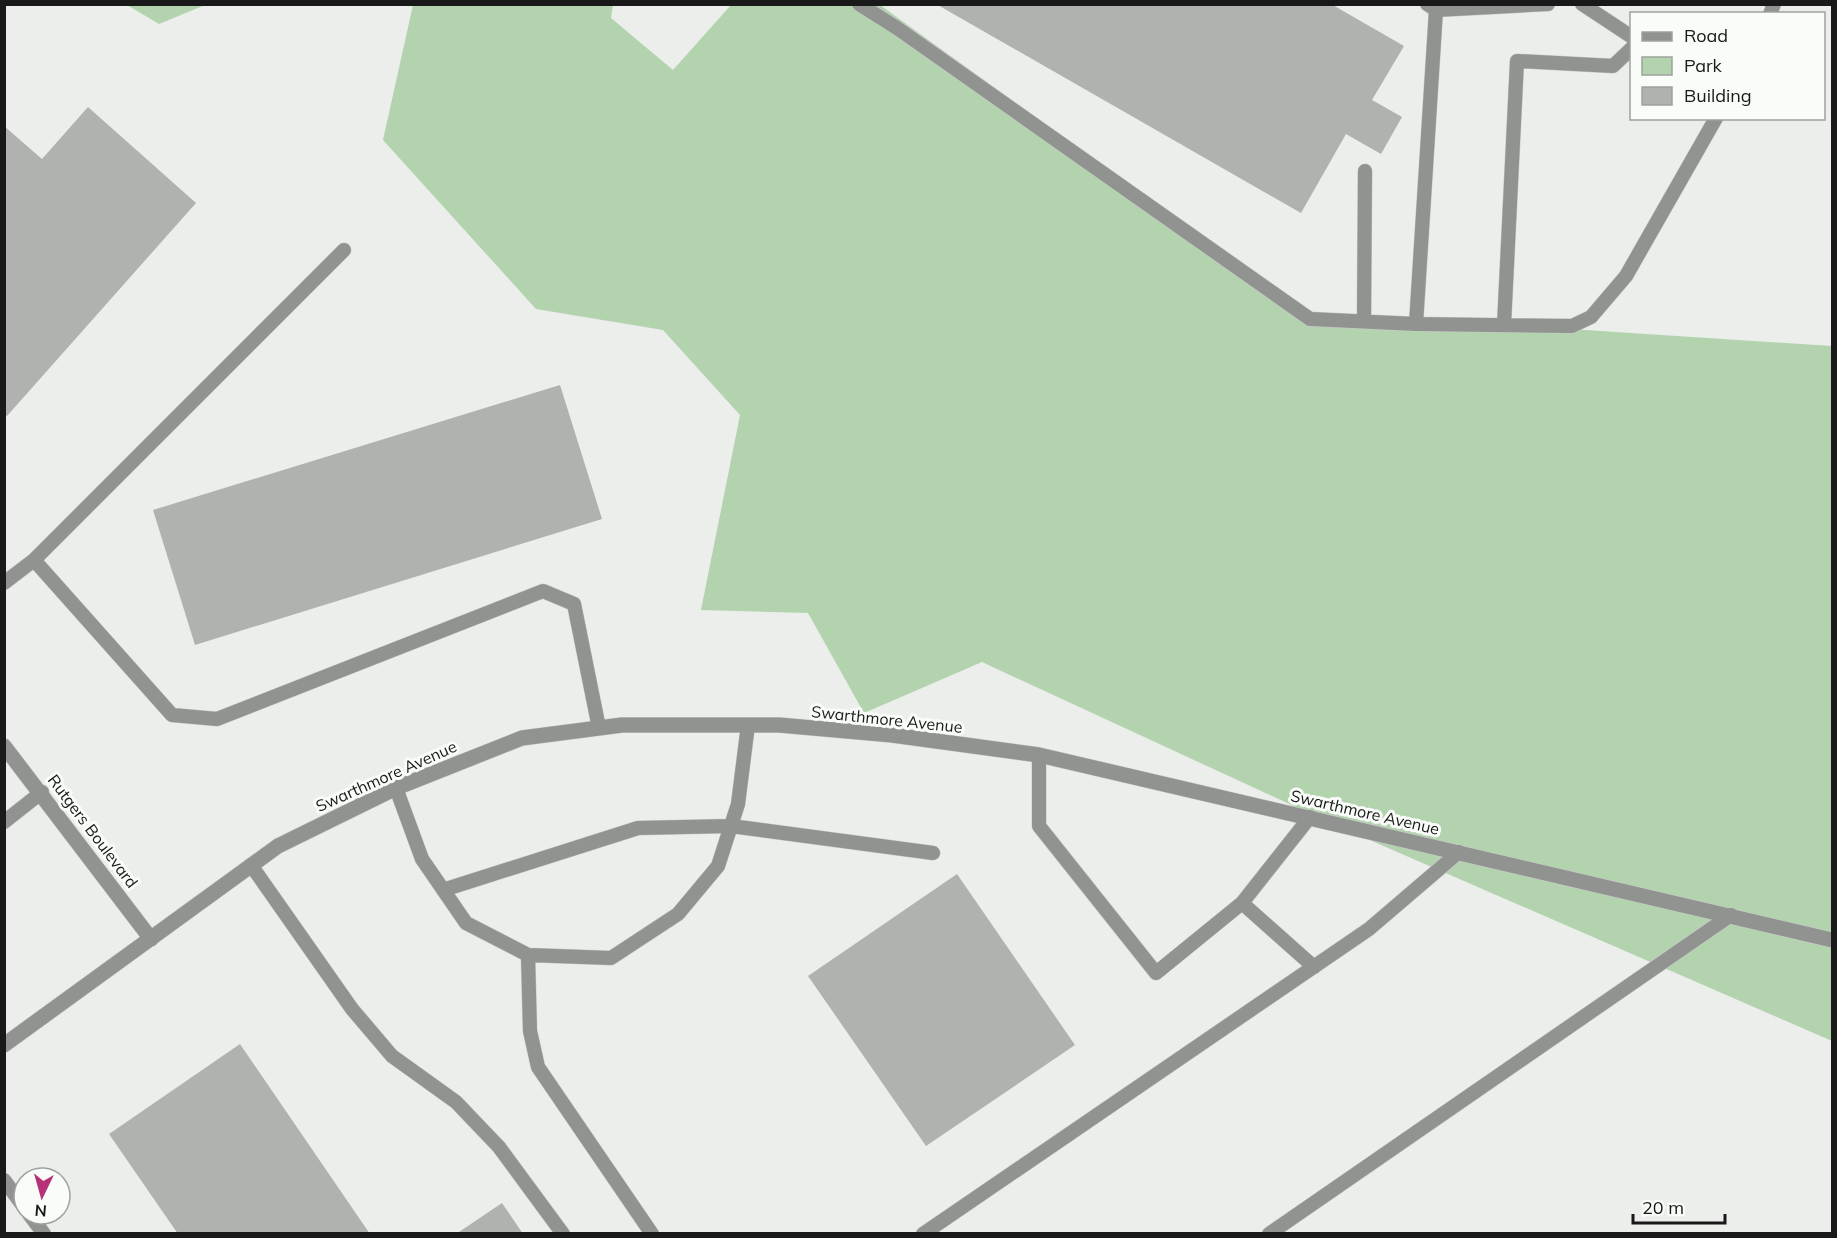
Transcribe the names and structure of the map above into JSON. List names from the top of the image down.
{
  "streets": {
    "street": ["Swarthmore Avenue", "Rutgers Boulevard"]
  },
  "crossings": [
    ["Swarthmore Avenue", "Rutgers Boulevard"]
  ],
  "legend": ["Road", "Park", "Building"],
  "scale_bar": "20 m",
  "north": "bottom"
}
